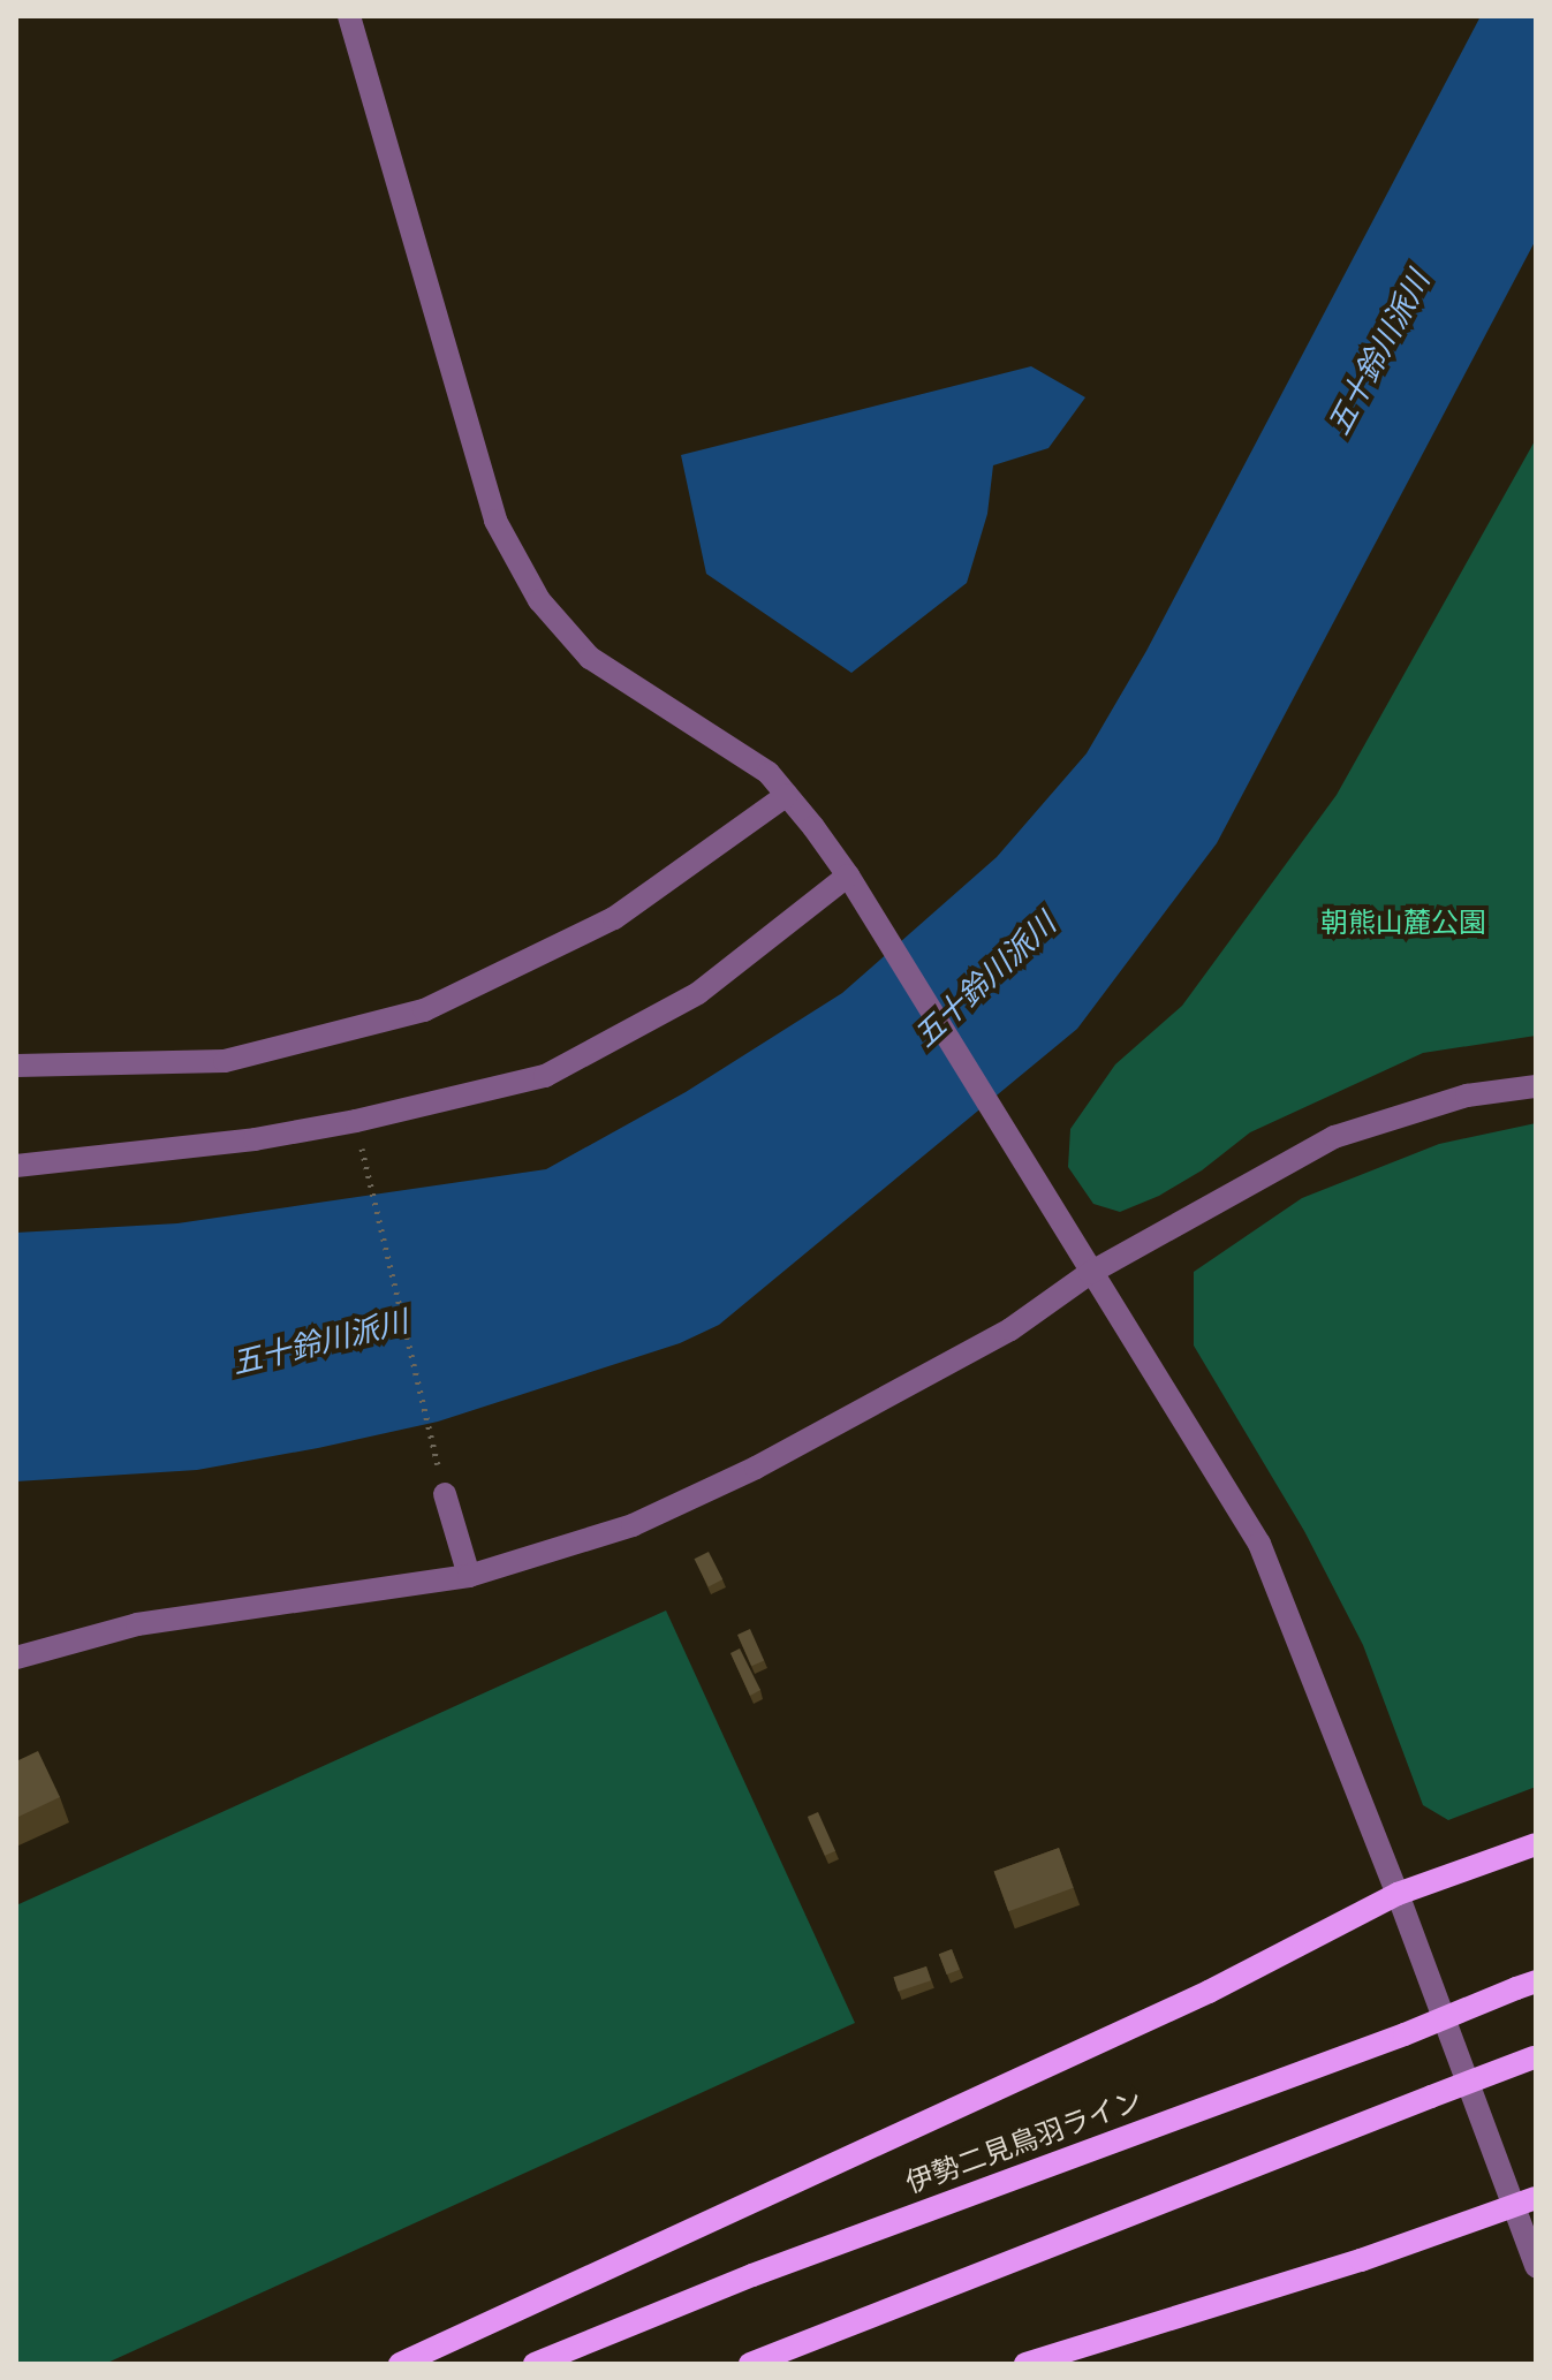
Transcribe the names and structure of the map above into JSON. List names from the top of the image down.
{
  "streets": {
    "main road": ["伊勢二見鳥羽ライン"]
  },
  "water": ["五十鈴川派川"],
  "parks": ["朝熊山麓公園"]
}
